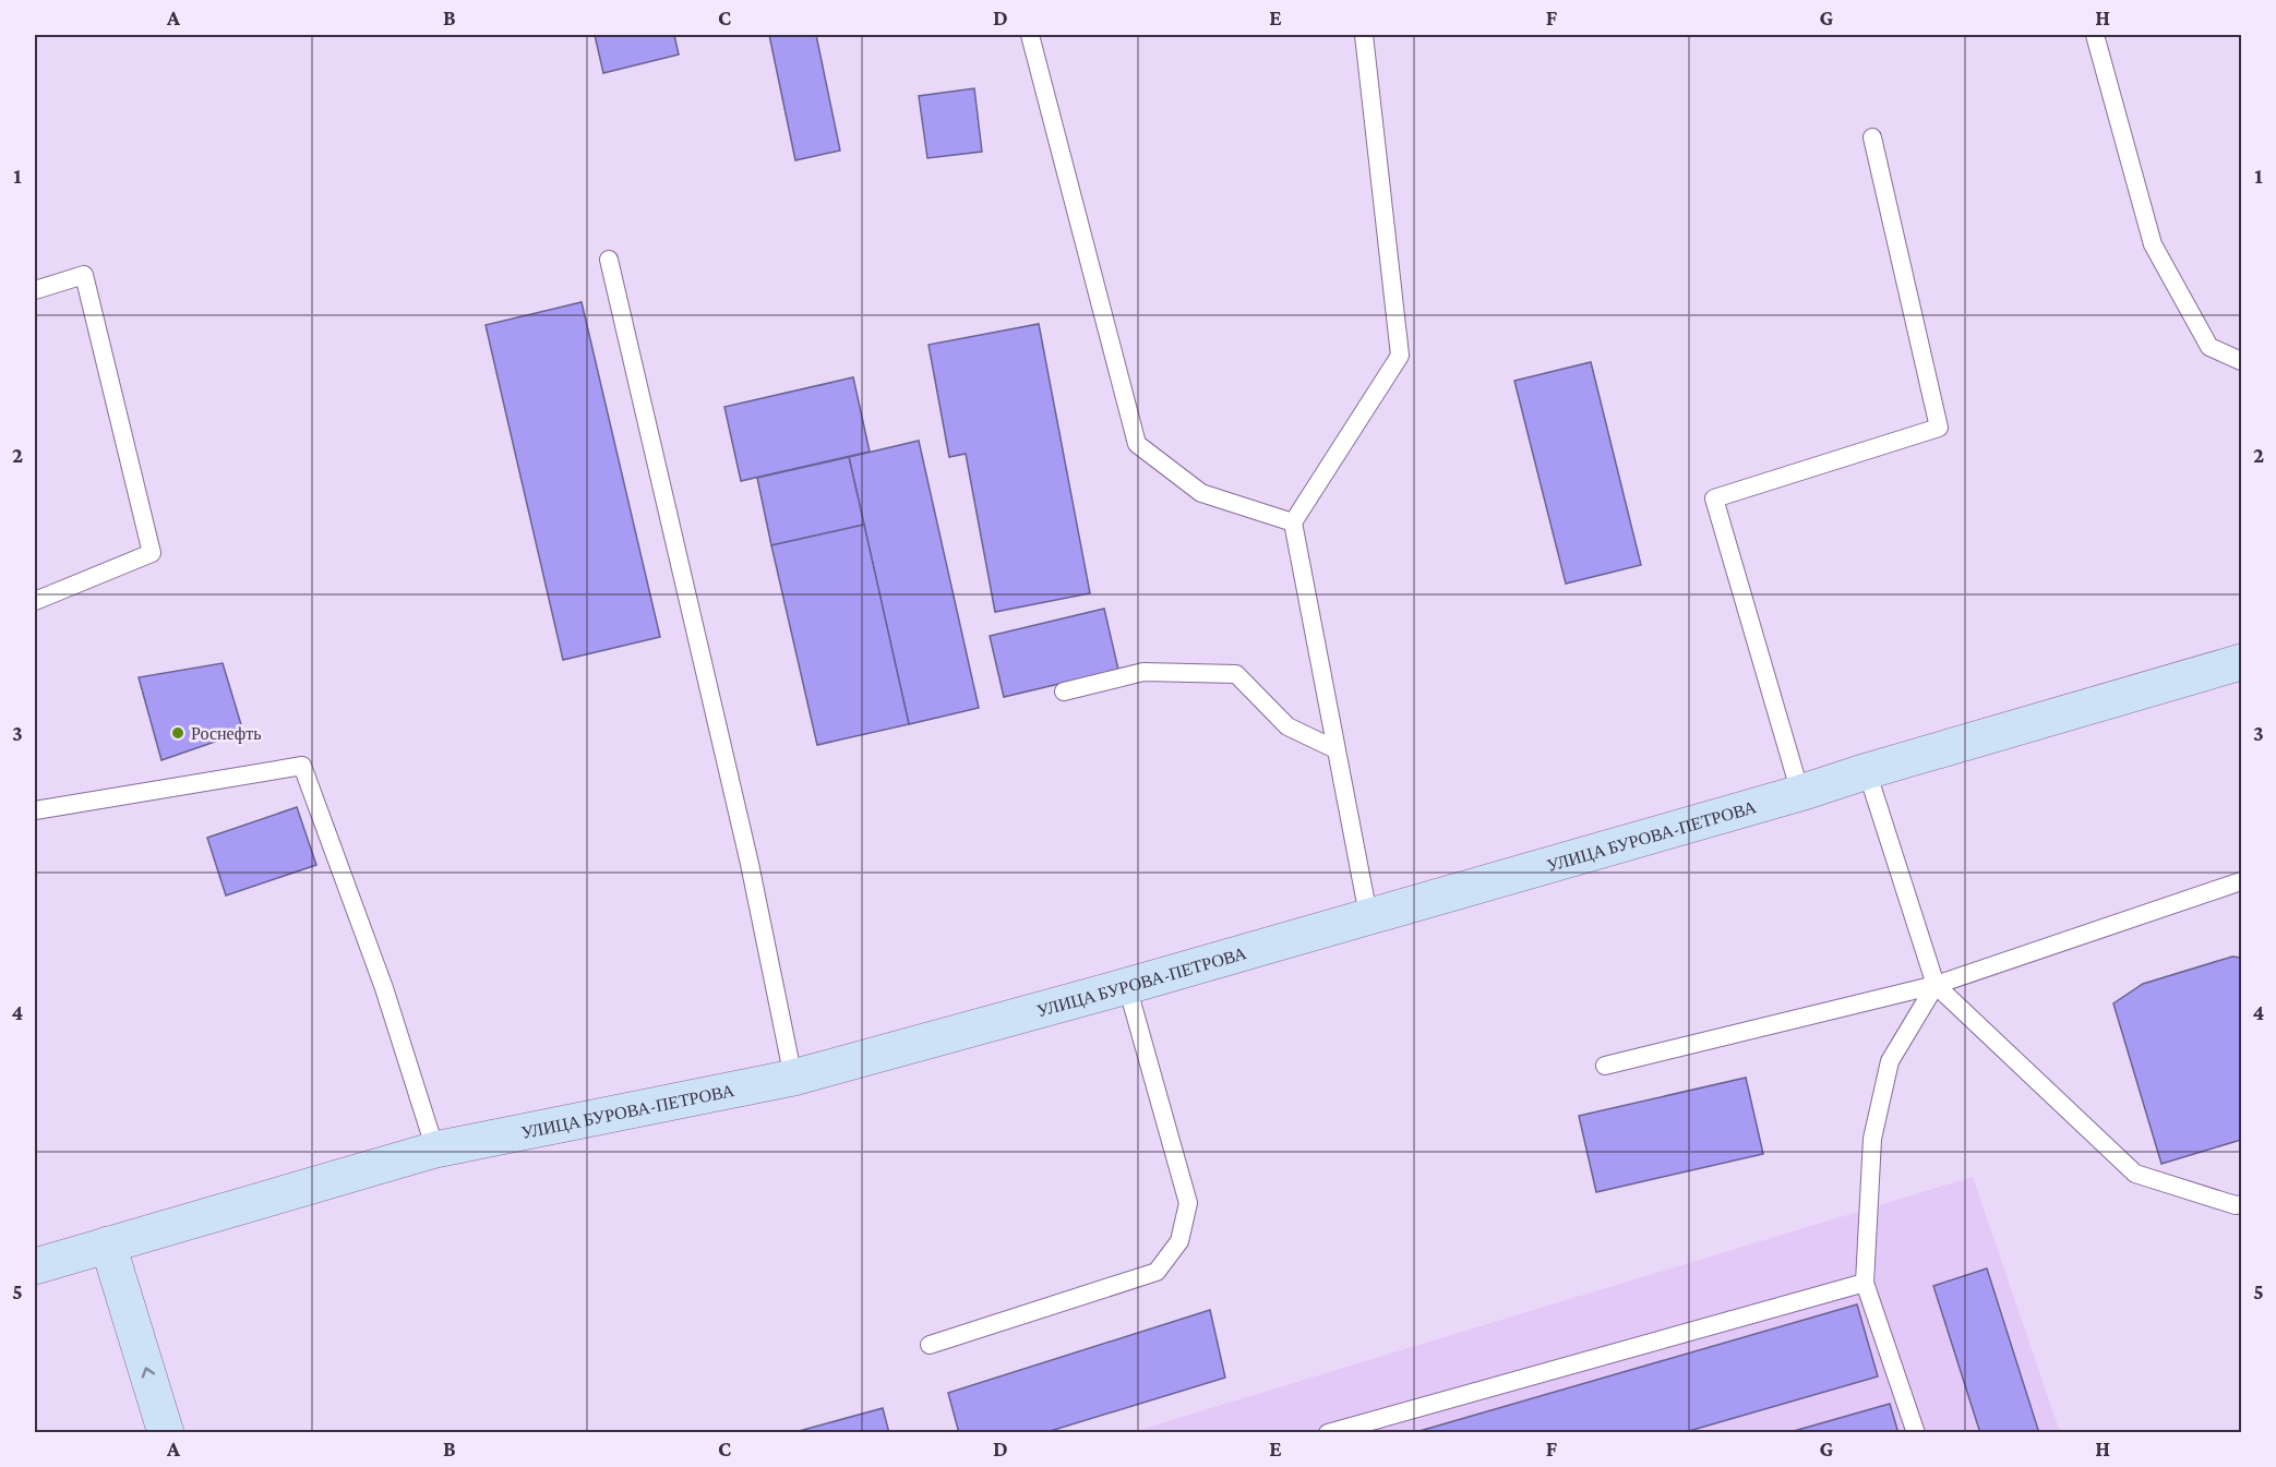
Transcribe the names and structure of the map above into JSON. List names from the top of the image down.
{
  "streets": {
    "main road": ["УЛИЦА БУРОВА-ПЕТРОВА"]
  },
  "places": ["Роснефть"],
  "grid": {
    "columns": [
      "A",
      "B",
      "C",
      "D",
      "E",
      "F",
      "G",
      "H"
    ],
    "rows": [
      "1",
      "2",
      "3",
      "4",
      "5"
    ]
  }
}
